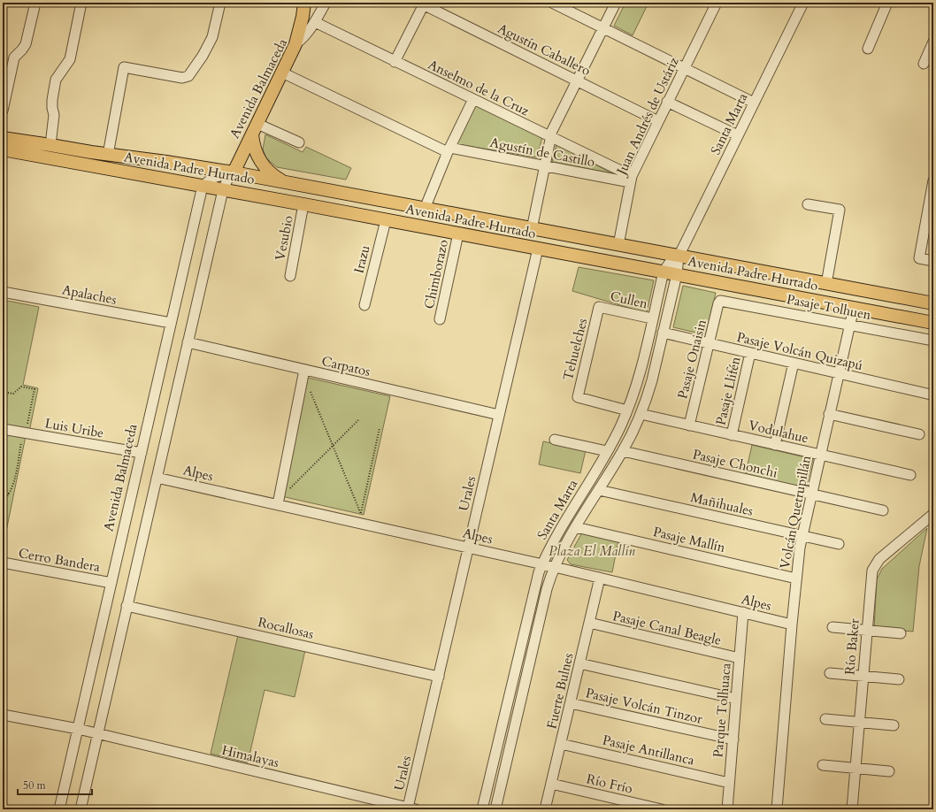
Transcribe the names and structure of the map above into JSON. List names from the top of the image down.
{
  "streets": {
    "main road": ["Avenida Balmaceda", "Avenida Padre Hurtado"],
    "street": [
      "Agustín Caballero",
      "Anselmo de la Cruz",
      "Juan Andrés de Ustáriz",
      "Santa Marta",
      "Agustín de Castillo",
      "Vesubio",
      "Irazu",
      "Chimborazo",
      "Apalaches",
      "Cullen",
      "Pasaje Tolhuen",
      "Tehuelches",
      "Pasaje Volcán Quizapú",
      "Pasaje Onaisin",
      "Carpatos",
      "Pasaje Llifén",
      "Luis Uribe",
      "Vodulahue",
      "Pasaje Chonchi",
      "Alpes",
      "Urales",
      "Mañihuales",
      "Volcán Quetrupillán",
      "Pasaje Mallín",
      "Cerro Bandera",
      "Rocallosas",
      "Pasaje Canal Beagle",
      "Río Baker",
      "Fuerte Bulnes",
      "Pasaje Volcán Tinzor",
      "Parque Tolhuaca",
      "Pasaje Antillanca",
      "Himalayas",
      "Río Frío"
    ]
  },
  "crossings": [
    ["Agustín Caballero", "Juan Andrés de Ustáriz"],
    ["Anselmo de la Cruz", "Avenida Balmaceda"],
    ["Anselmo de la Cruz", "Juan Andrés de Ustáriz"],
    ["Anselmo de la Cruz", "Agustín de Castillo"],
    ["Avenida Balmaceda", "Agustín de Castillo"],
    ["Avenida Balmaceda", "Avenida Padre Hurtado"],
    ["Avenida Balmaceda", "Apalaches"],
    ["Avenida Balmaceda", "Carpatos"],
    ["Avenida Balmaceda", "Luis Uribe"],
    ["Avenida Balmaceda", "Alpes"],
    ["Avenida Balmaceda", "Cerro Bandera"],
    ["Avenida Balmaceda", "Rocallosas"],
    ["Avenida Balmaceda", "Himalayas"],
    ["Juan Andrés de Ustáriz", "Agustín de Castillo"],
    ["Juan Andrés de Ustáriz", "Avenida Padre Hurtado"],
    ["Santa Marta", "Avenida Padre Hurtado"],
    ["Santa Marta", "Cullen"],
    ["Santa Marta", "Tehuelches"],
    ["Santa Marta", "Pasaje Volcán Quizapú"],
    ["Santa Marta", "Vodulahue"],
    ["Santa Marta", "Pasaje Chonchi"],
    ["Santa Marta", "Alpes"],
    ["Santa Marta", "Mañihuales"],
    ["Santa Marta", "Pasaje Mallín"],
    ["Avenida Padre Hurtado", "Vesubio"],
    ["Avenida Padre Hurtado", "Irazu"],
    ["Avenida Padre Hurtado", "Chimborazo"],
    ["Avenida Padre Hurtado", "Urales"],
    ["Avenida Padre Hurtado", "Volcán Quetrupillán"],
    ["Cullen", "Tehuelches"],
    ["Pasaje Tolhuen", "Pasaje Onaisin"],
    ["Pasaje Tolhuen", "Volcán Quetrupillán"],
    ["Pasaje Volcán Quizapú", "Pasaje Onaisin"],
    ["Pasaje Volcán Quizapú", "Pasaje Llifén"],
    ["Pasaje Volcán Quizapú", "Volcán Quetrupillán"],
    ["Pasaje Onaisin", "Vodulahue"],
    ["Carpatos", "Urales"],
    ["Pasaje Llifén", "Vodulahue"],
    ["Vodulahue", "Volcán Quetrupillán"],
    ["Pasaje Chonchi", "Volcán Quetrupillán"],
    ["Alpes", "Urales"],
    ["Alpes", "Volcán Quetrupillán"],
    ["Alpes", "Fuerte Bulnes"],
    ["Alpes", "Parque Tolhuaca"],
    ["Urales", "Rocallosas"],
    ["Urales", "Himalayas"],
    ["Mañihuales", "Volcán Quetrupillán"],
    ["Volcán Quetrupillán", "Pasaje Mallín"],
    ["Pasaje Canal Beagle", "Fuerte Bulnes"],
    ["Pasaje Canal Beagle", "Parque Tolhuaca"],
    ["Fuerte Bulnes", "Pasaje Volcán Tinzor"],
    ["Fuerte Bulnes", "Pasaje Antillanca"],
    ["Fuerte Bulnes", "Río Frío"],
    ["Pasaje Volcán Tinzor", "Parque Tolhuaca"],
    ["Parque Tolhuaca", "Pasaje Antillanca"]
  ],
  "parks": ["Plaza El Mallín"],
  "scale_bar": "50 m"
}
